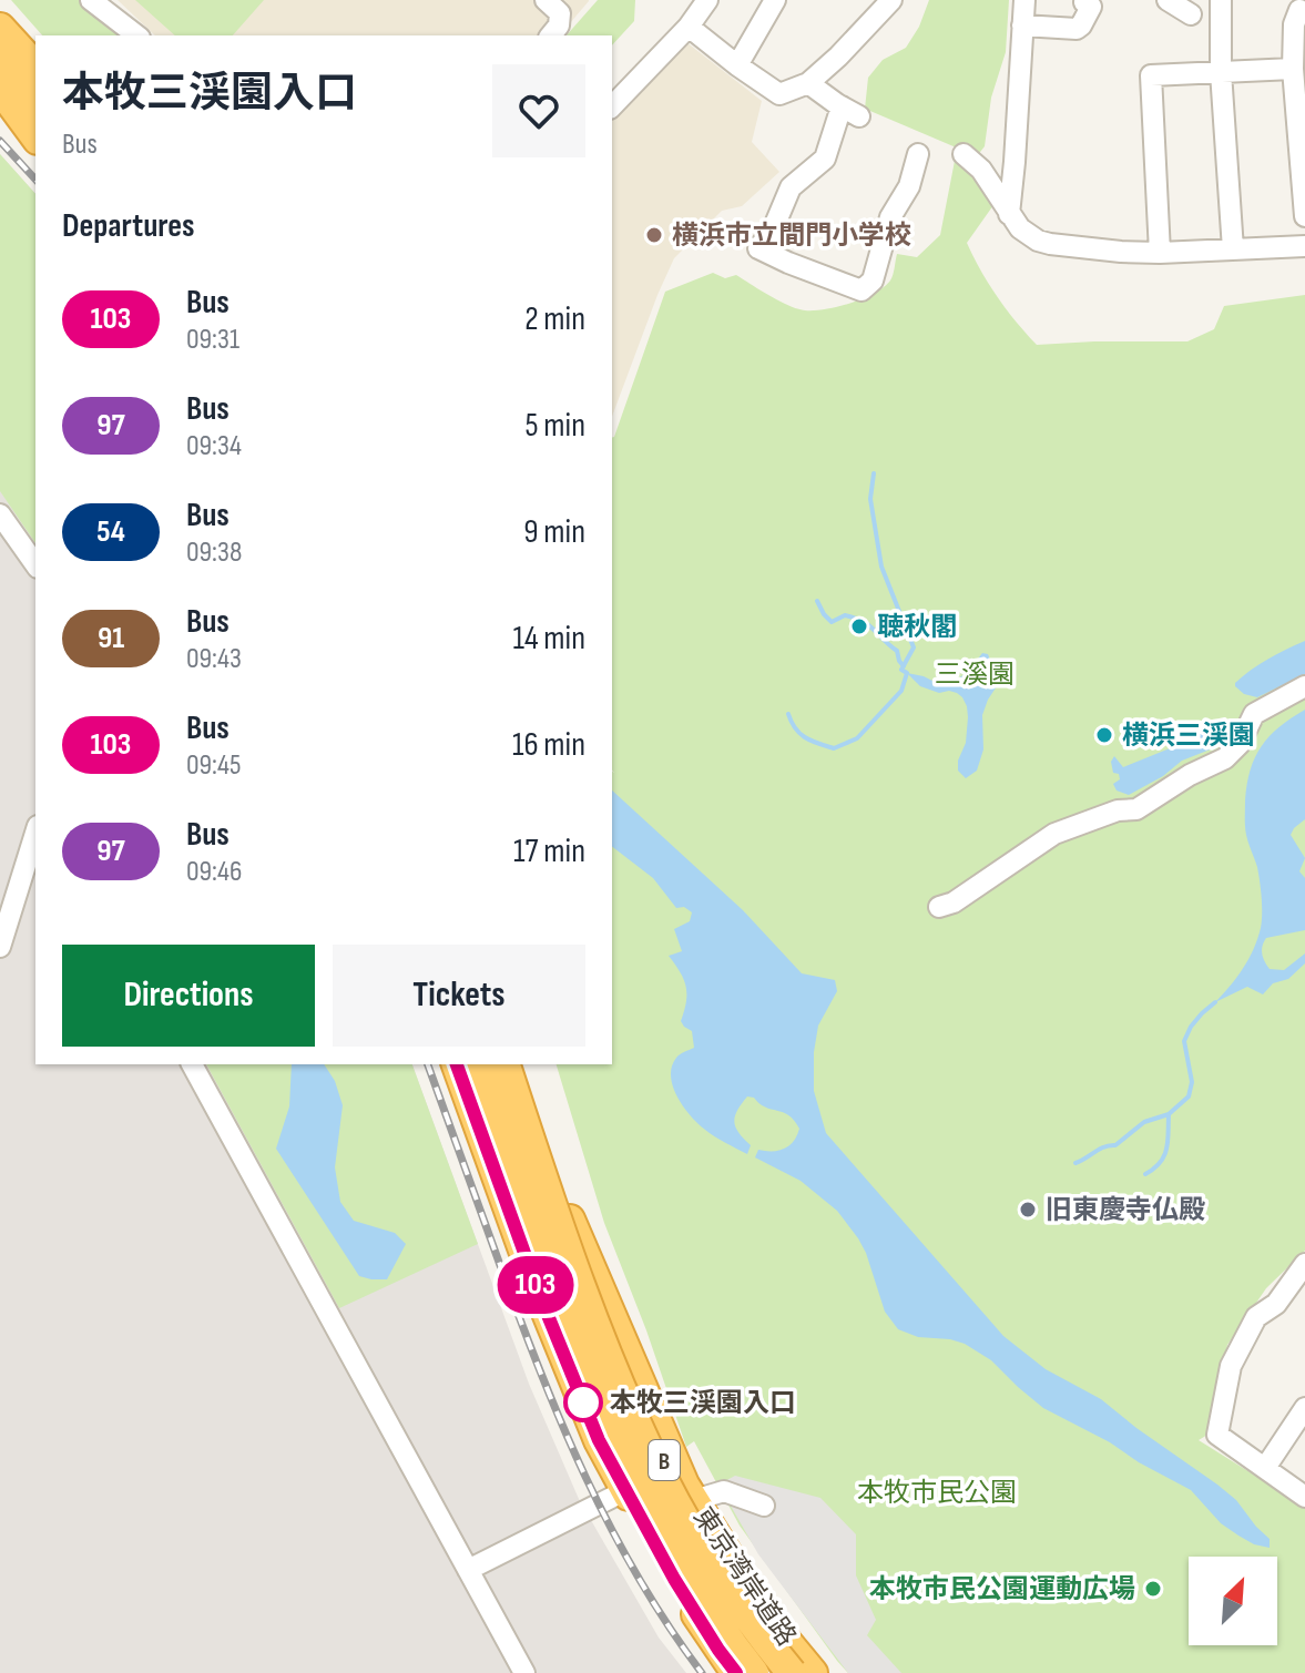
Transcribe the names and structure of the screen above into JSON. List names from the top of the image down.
{
  "streets": {
    "highway": ["B", "東京湾岸道路"]
  },
  "crossings": [
    ["B", "東京湾岸道路"]
  ],
  "parks": ["三溪園", "本牧市民公園"],
  "places": [
    "横浜市立間門小学校",
    "聴秋閣",
    "横浜三渓園",
    "旧東慶寺仏殿",
    "本牧三渓園入口",
    "本牧市民公園運動広場"
  ],
  "lines": ["bus line 103"],
  "north": "top right",
  "page": {
    "on_map": "103",
    "heading": [
      ["本牧三渓園入口", "Bus"],
      "Departures"
    ],
    "list": [
      {
        "mark": "103",
        "name": "Bus",
        "note": "09:31",
        "value": "2 min"
      },
      {
        "mark": "97",
        "name": "Bus",
        "note": "09:34",
        "value": "5 min"
      },
      {
        "mark": "54",
        "name": "Bus",
        "note": "09:38",
        "value": "9 min"
      },
      {
        "mark": "91",
        "name": "Bus",
        "note": "09:43",
        "value": "14 min"
      },
      {
        "mark": "103",
        "name": "Bus",
        "note": "09:45",
        "value": "16 min"
      },
      {
        "mark": "97",
        "name": "Bus",
        "note": "09:46",
        "value": "17 min"
      }
    ],
    "buttons": ["Directions", "Tickets"]
  }
}
